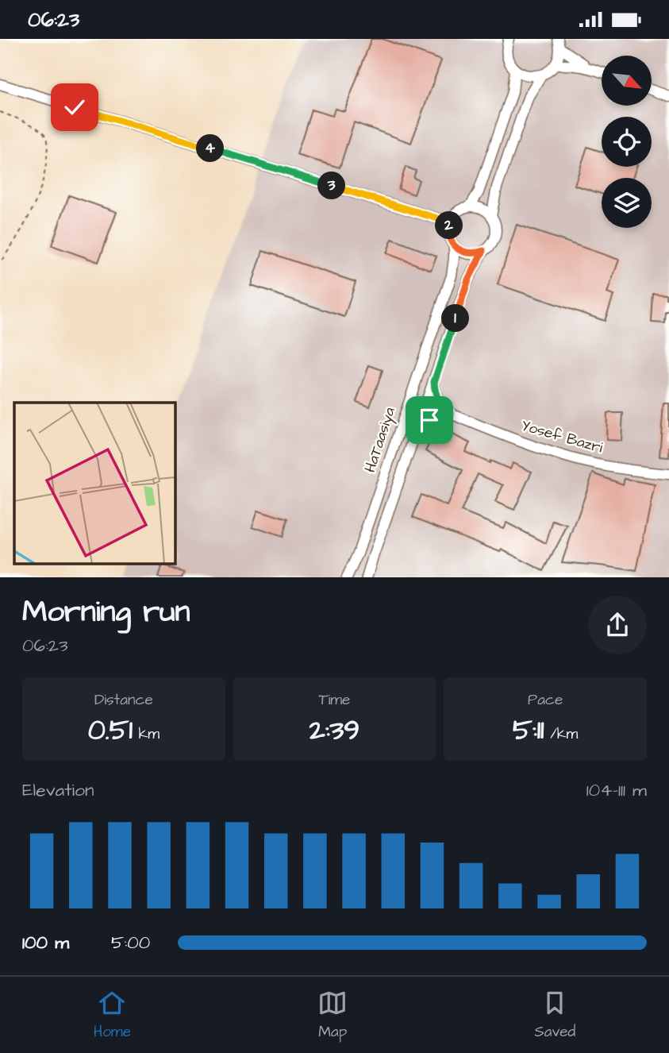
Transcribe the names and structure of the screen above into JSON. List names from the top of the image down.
{
  "streets": {
    "street": ["Yosef Bazri", "HaTaasiya"]
  },
  "north": "bottom right",
  "page": {
    "status": "06:23",
    "pins": [
      "4",
      "3",
      "2",
      "1"
    ],
    "heading": ["Morning run", "06:23"],
    "stats": [
      ["Distance", "0.51 km"],
      ["Time", "2:39"],
      ["Pace", "5:11 /km"]
    ],
    "chart": ["Elevation", "104–111 m"],
    "list": [
      {
        "name": "100 m",
        "note": "5:00"
      }
    ],
    "tabs": ["Home", "Map", "Saved"]
  }
}
